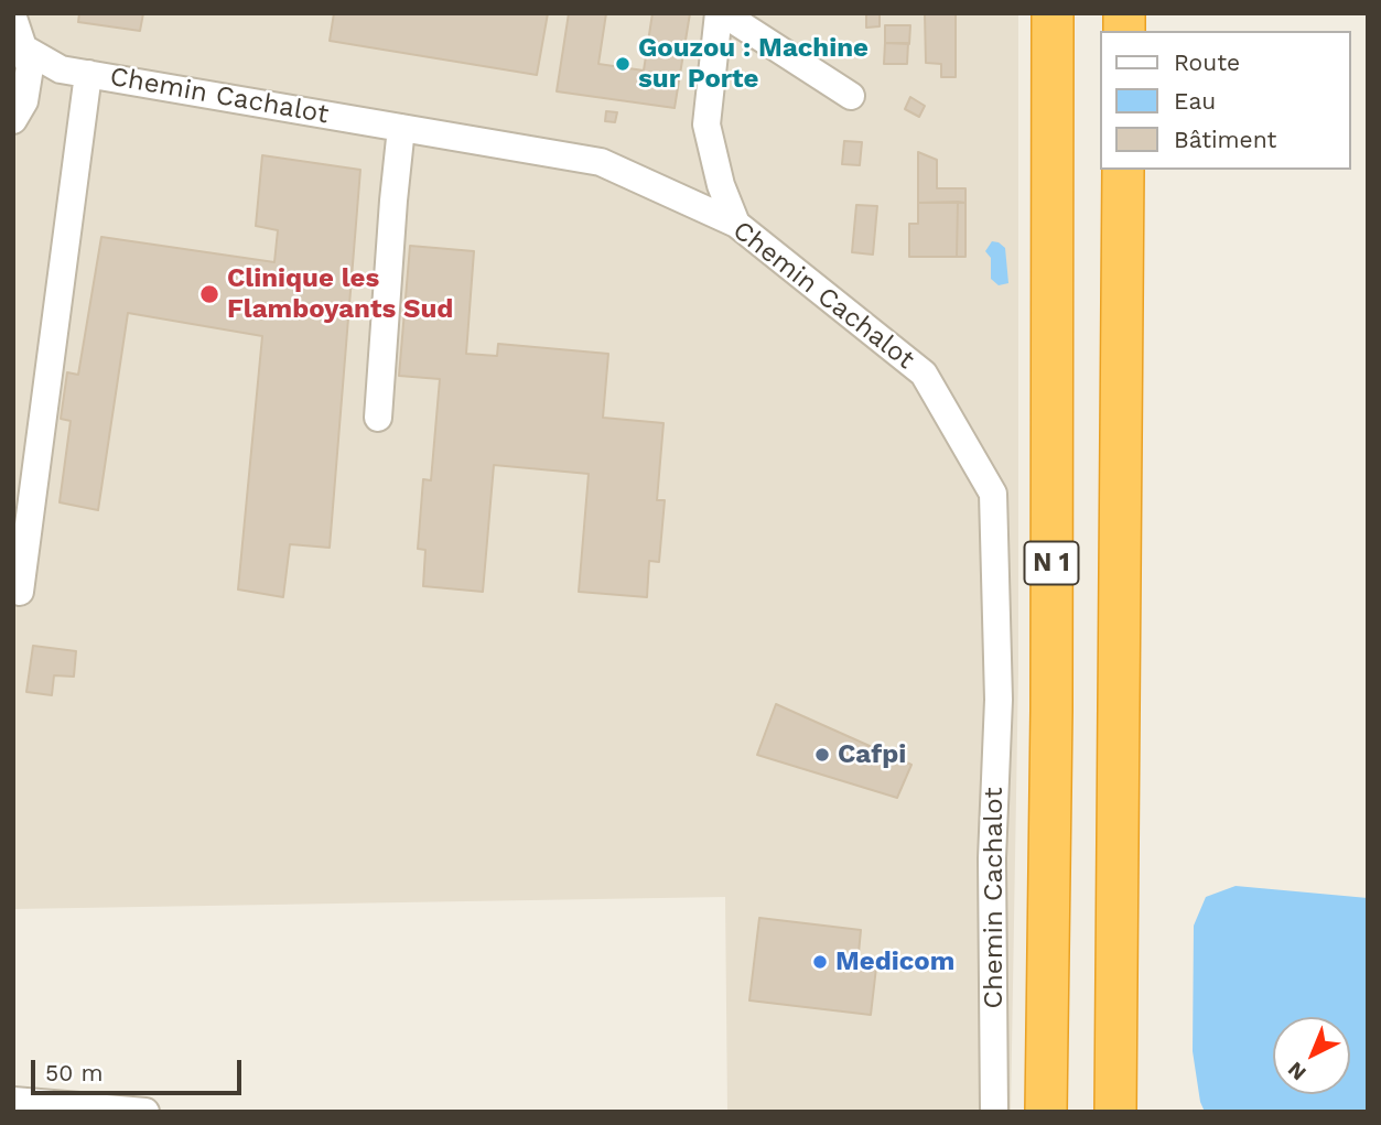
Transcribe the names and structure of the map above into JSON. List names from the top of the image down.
{
  "streets": {
    "highway": ["N 1"],
    "street": ["Chemin Cachalot"]
  },
  "places": [
    "Gouzou : Machine sur Porte",
    "Clinique les Flamboyants Sud",
    "Cafpi",
    "Medicom"
  ],
  "legend": ["Route", "Eau", "Bâtiment"],
  "scale_bar": "50 m",
  "north": "bottom left"
}
